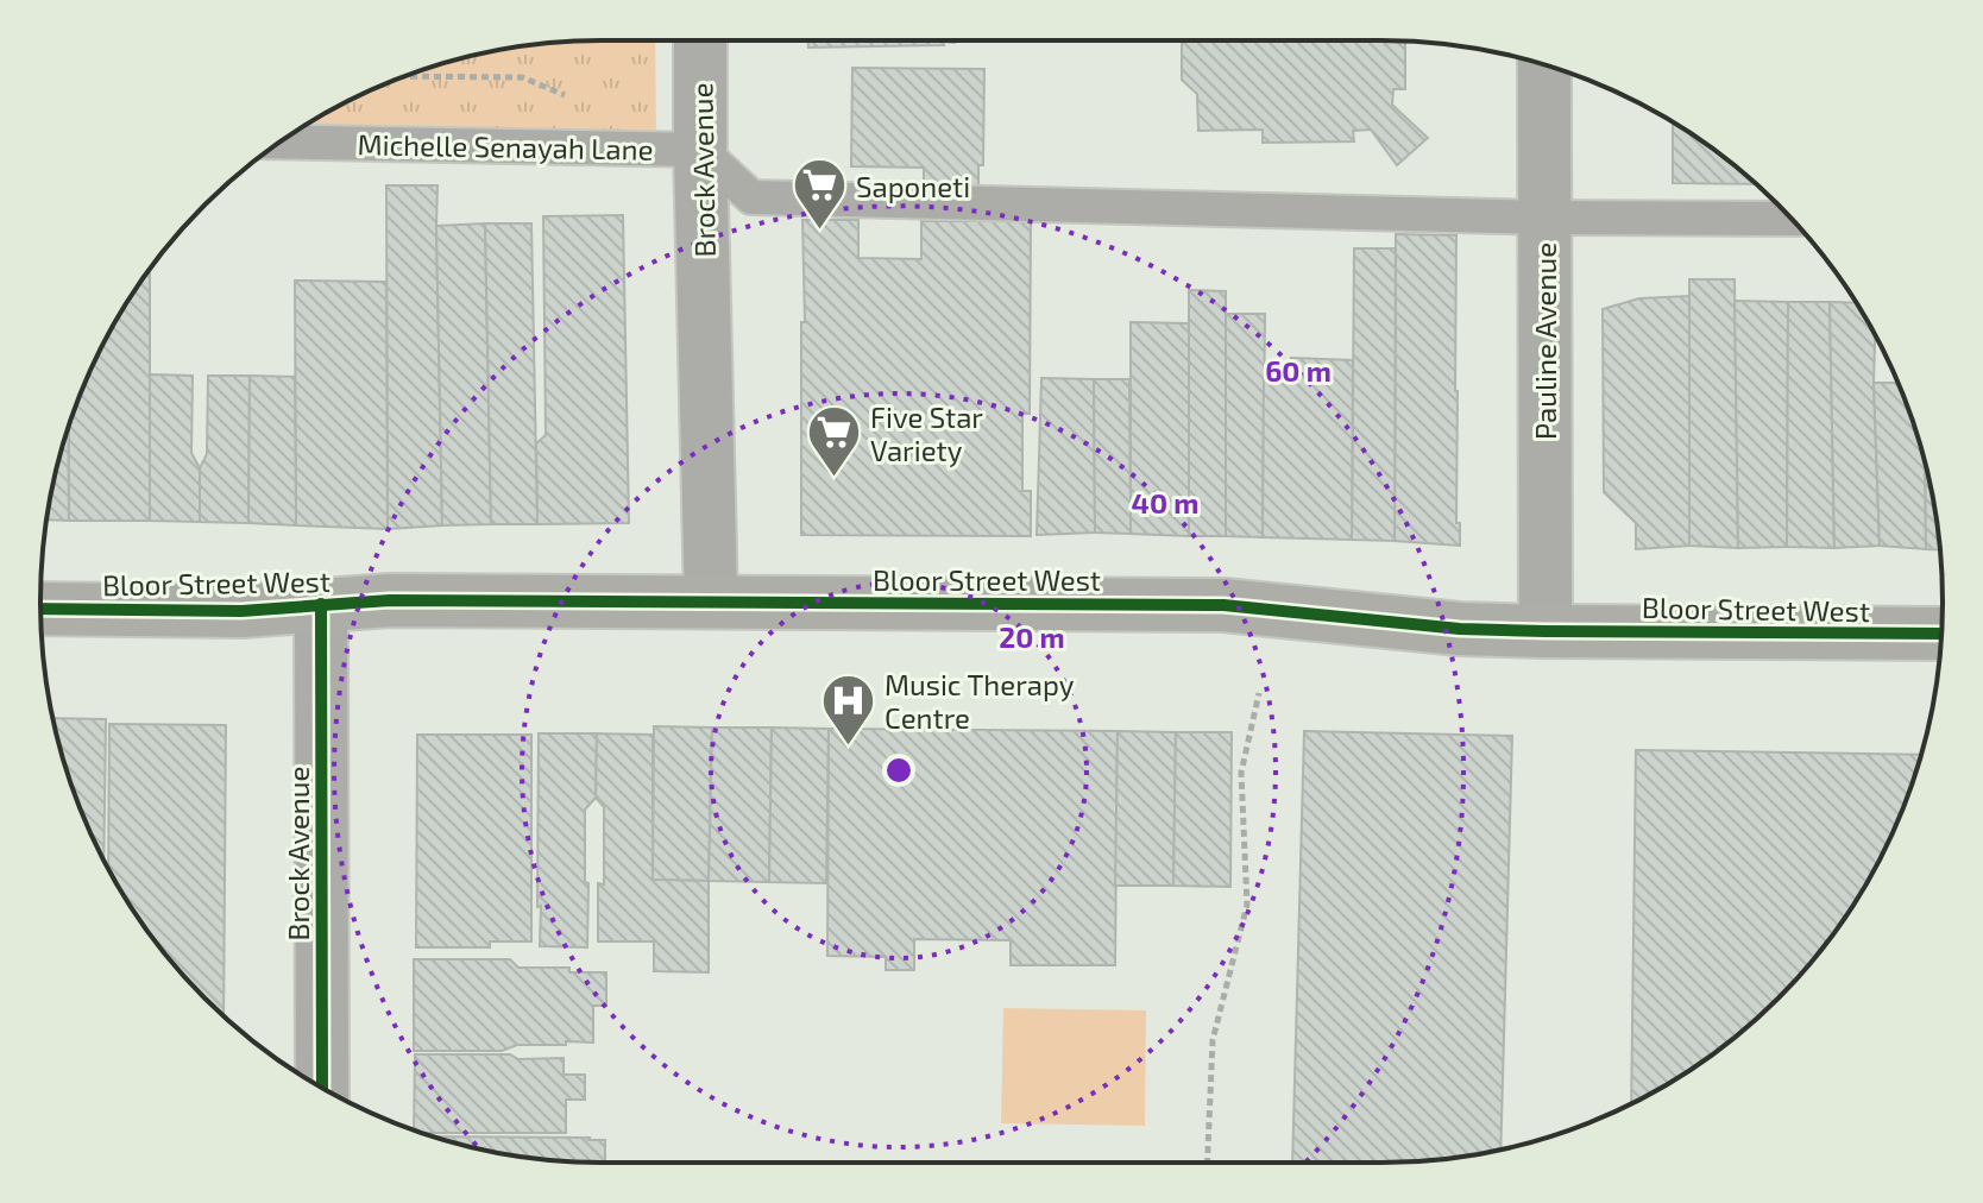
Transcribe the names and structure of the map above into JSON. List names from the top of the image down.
{
  "streets": {
    "main road": ["Bloor Street West"],
    "street": ["Brock Avenue", "Pauline Avenue"],
    "lane": ["Michelle Senayah Lane"]
  },
  "crossings": [
    ["Michelle Senayah Lane", "Brock Avenue"],
    ["Brock Avenue", "Bloor Street West"],
    ["Pauline Avenue", "Bloor Street West"]
  ],
  "places": {
    "supermarket": ["Saponeti", "Five Star Variety"],
    "hospital": ["Music Therapy Centre"]
  },
  "rings": ["60 m", "40 m", "20 m"]
}
